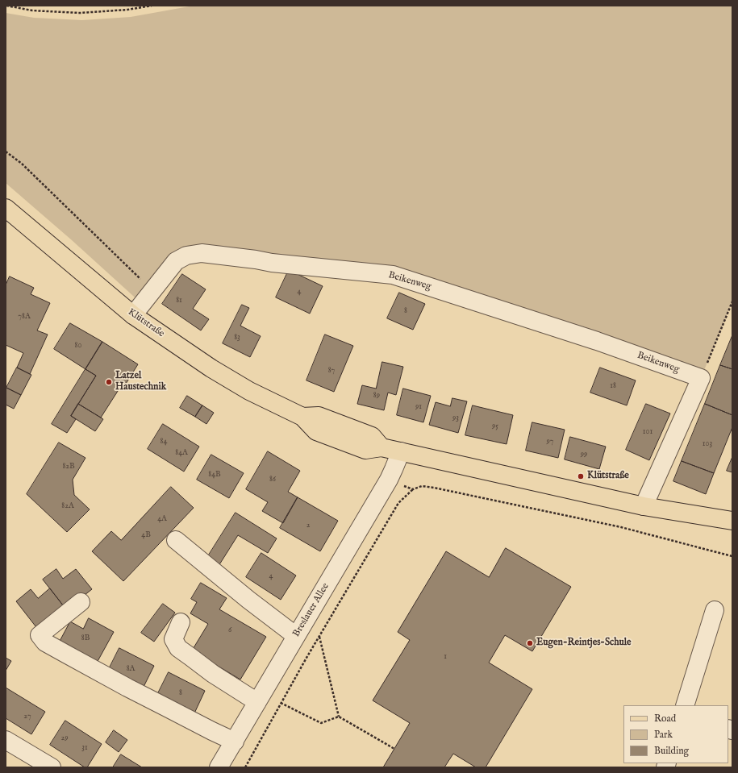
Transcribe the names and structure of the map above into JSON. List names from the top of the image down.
{
  "streets": {
    "main road": ["Klütstraße"],
    "street": ["Beikenweg", "Breslauer Allee"]
  },
  "crossings": [
    ["Beikenweg", "Klütstraße"],
    ["Klütstraße", "Breslauer Allee"]
  ],
  "places": ["Latzel Haustechnik", "Klütstraße", "Eugen-Reintjes-Schule"],
  "house_numbers": [
    "4",
    "81",
    "8",
    "78A",
    "83",
    "80",
    "87",
    "18",
    "89",
    "91",
    "93",
    "95",
    "101",
    "84",
    "97",
    "103",
    "84A",
    "99",
    "82B",
    "84B",
    "86",
    "82A",
    "4A",
    "2",
    "4B",
    "4",
    "6",
    "8B",
    "1",
    "8A",
    "8",
    "27",
    "29",
    "31"
  ],
  "legend": ["Road", "Park", "Building"]
}
